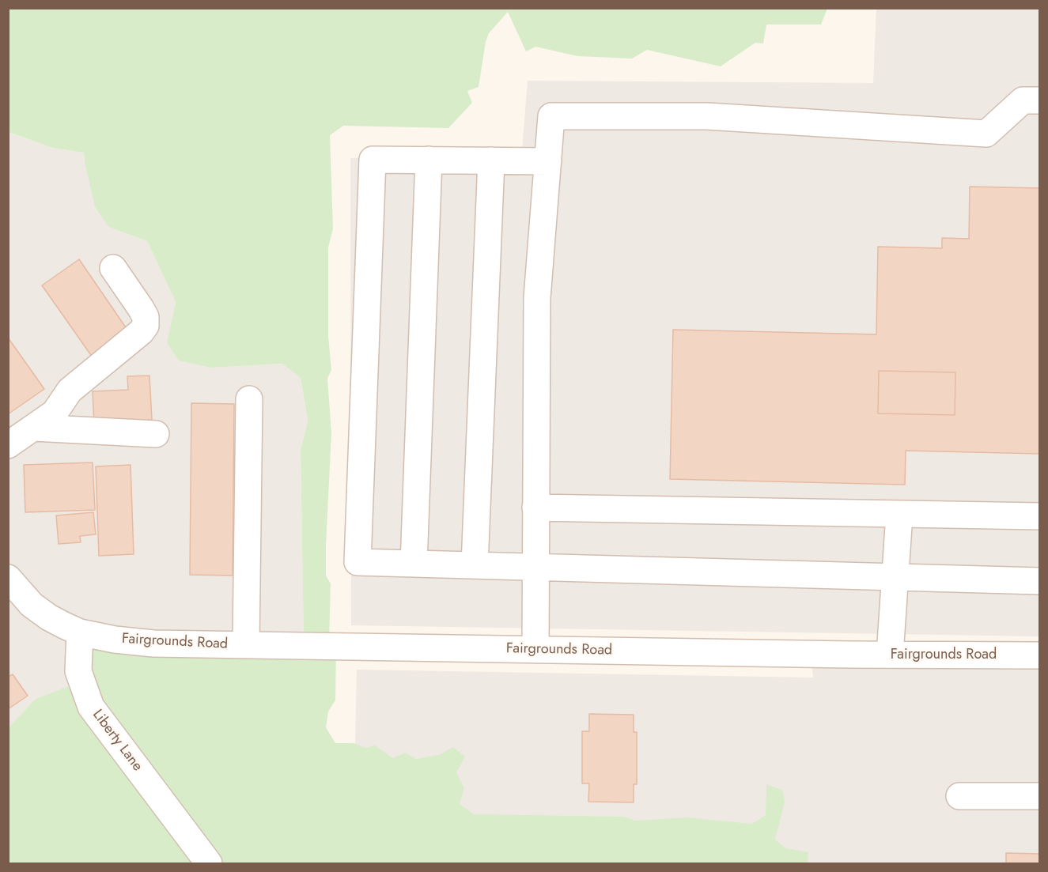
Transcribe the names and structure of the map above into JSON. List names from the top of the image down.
{
  "streets": {
    "street": ["Fairgrounds Road", "Liberty Lane"]
  },
  "crossings": [
    ["Fairgrounds Road", "Liberty Lane"]
  ]
}
